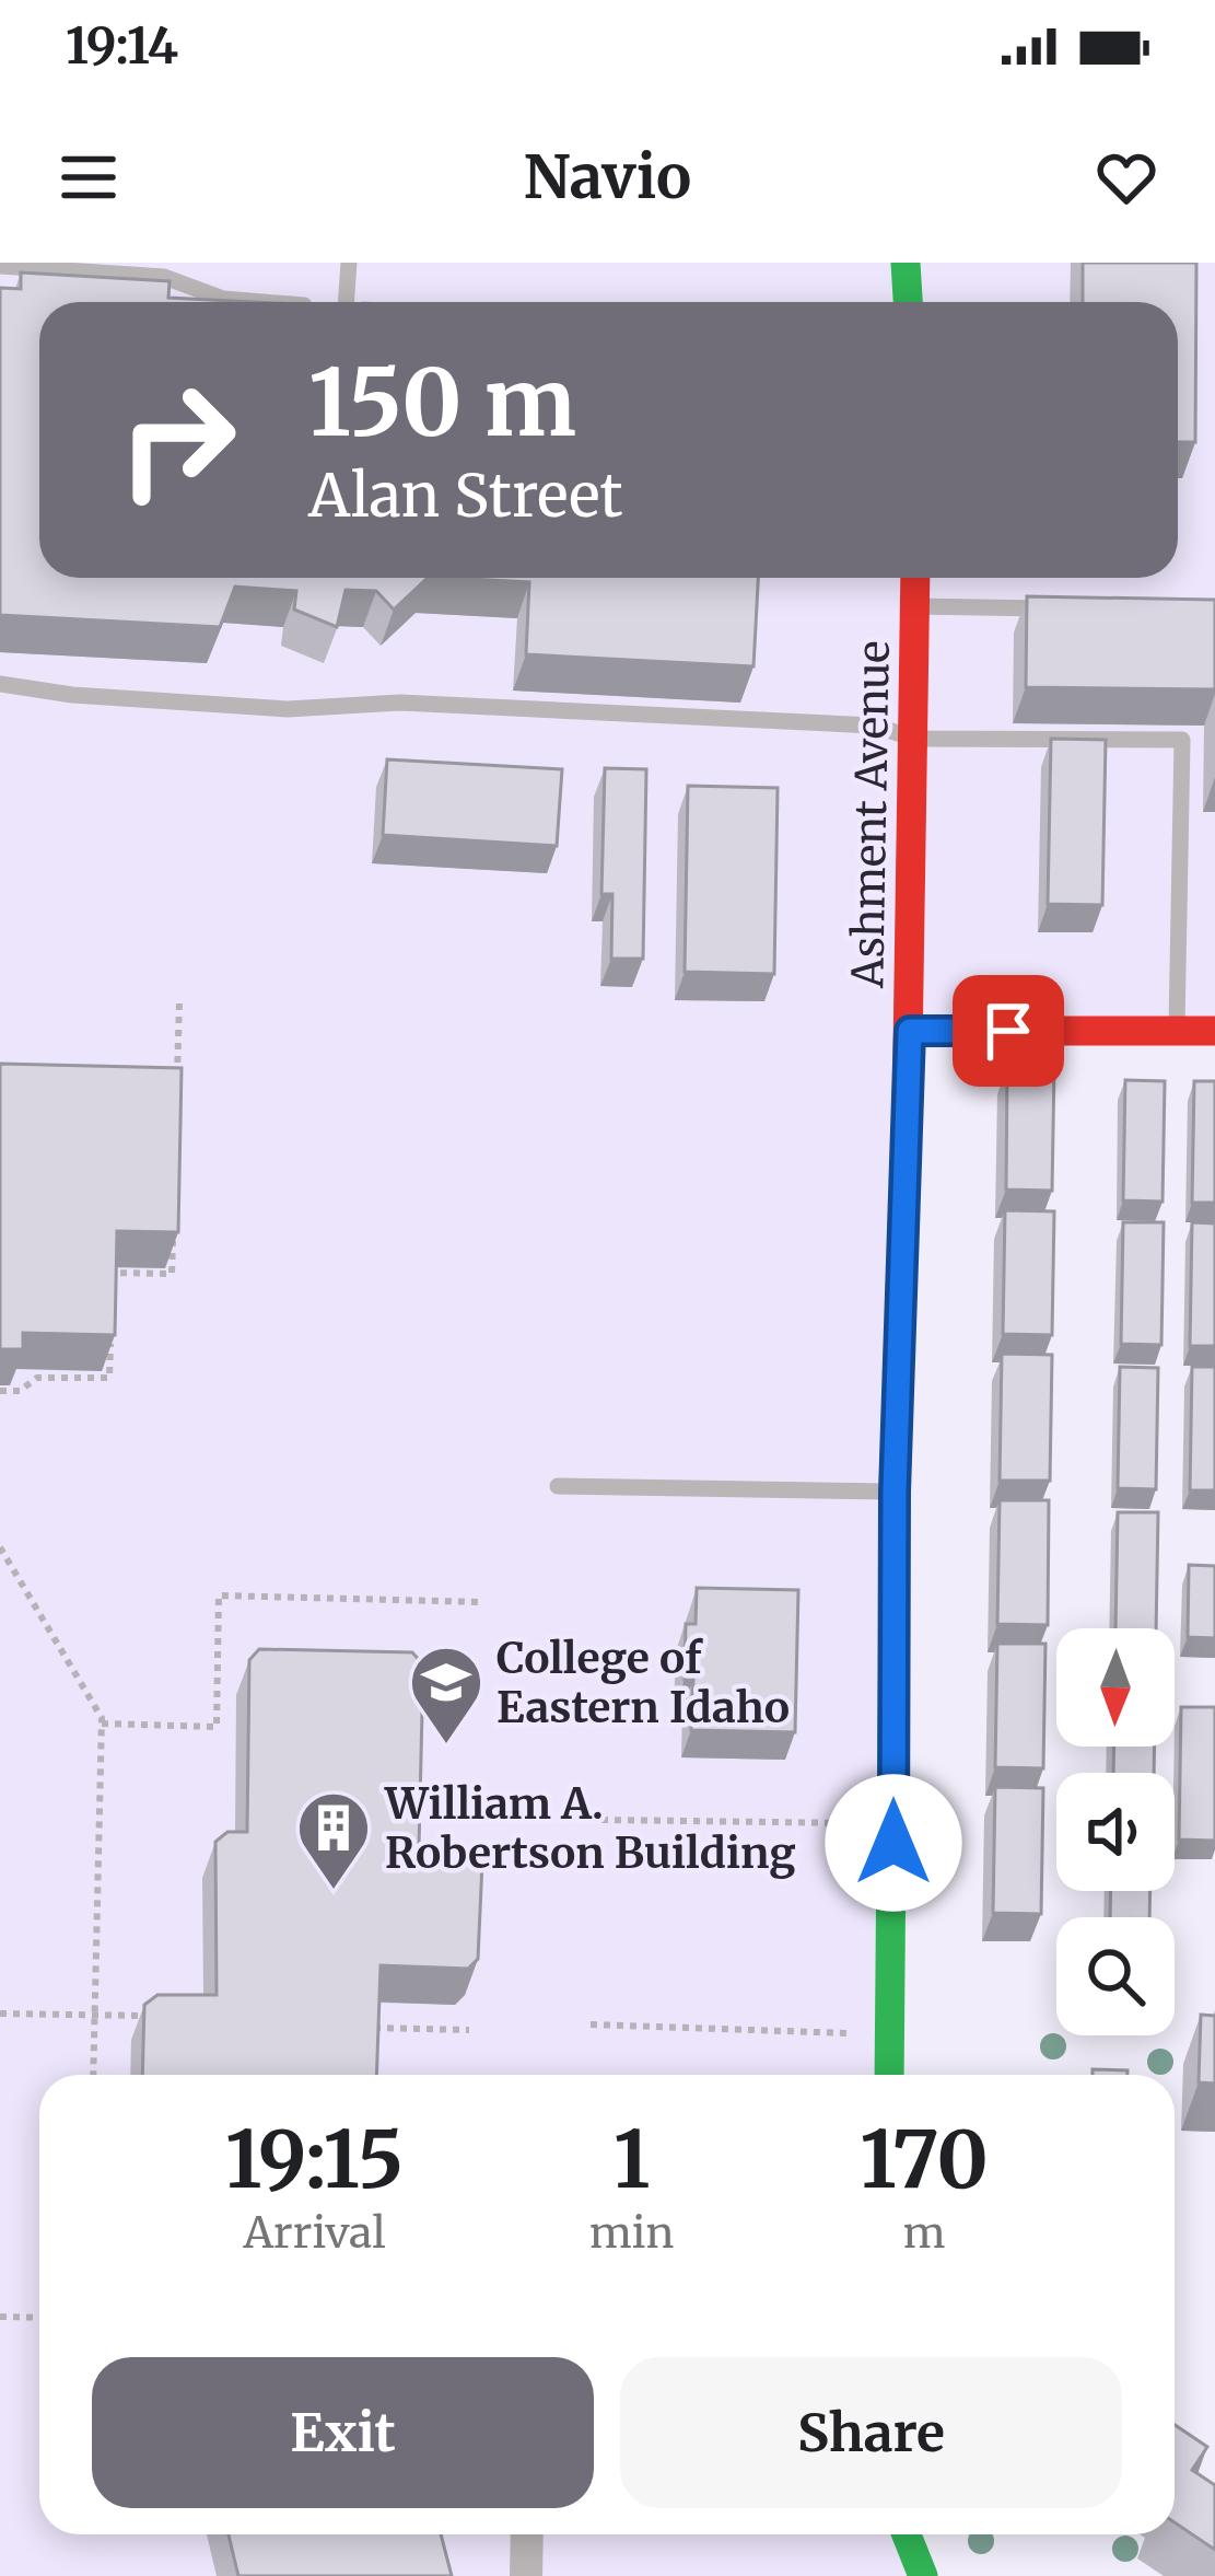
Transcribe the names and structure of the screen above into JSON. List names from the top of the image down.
{
  "streets": {
    "street": ["Ashment Avenue"]
  },
  "places": {
    "school or university": ["College of Eastern Idaho"],
    "building": ["William A. Robertson Building"]
  },
  "north": "bottom",
  "page": {
    "status": "19:14",
    "header": "Navio",
    "turn": ["150 m", "Alan Street"],
    "eta": [
      "19:15",
      "Arrival",
      "1",
      "min",
      "170",
      "m"
    ],
    "buttons": ["Exit", "Share"]
  }
}
